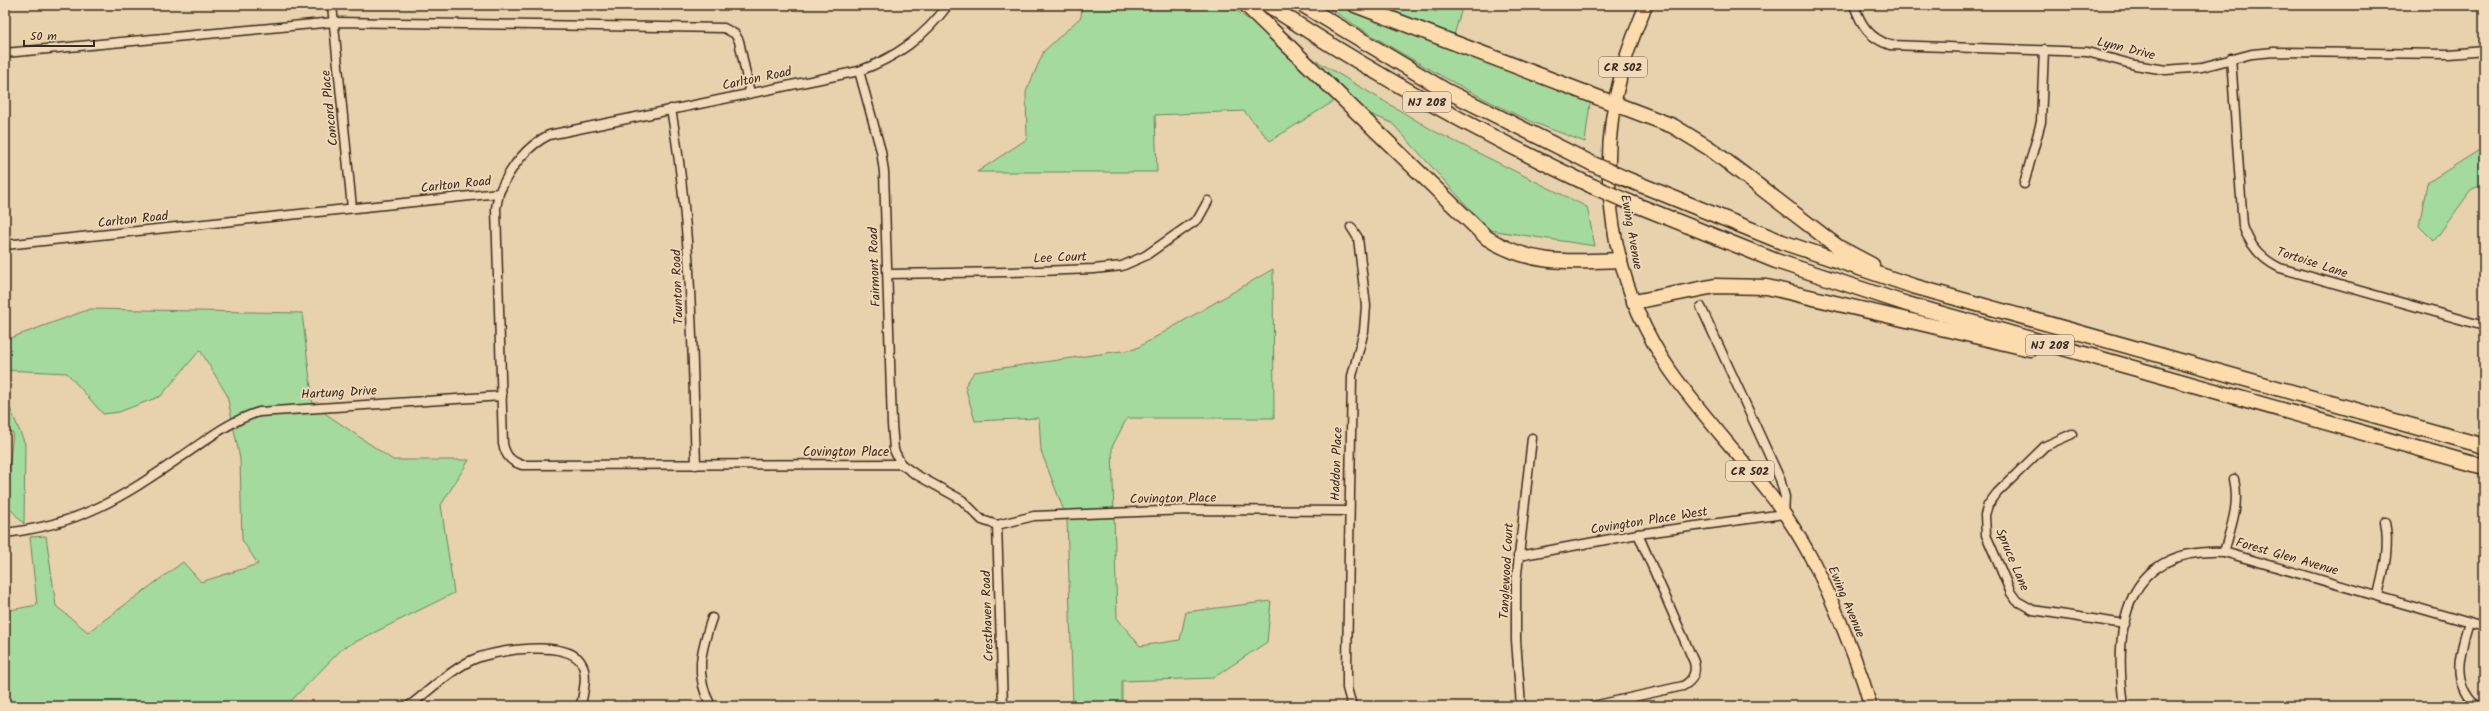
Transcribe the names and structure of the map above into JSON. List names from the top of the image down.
{
  "streets": {
    "highway": ["NJ 208"],
    "main road": ["CR 502", "Ewing Avenue"],
    "street": [
      "Lynn Drive",
      "Carlton Road",
      "Concord Place",
      "Lee Court",
      "Tortoise Lane",
      "Fairmont Road",
      "Taunton Road",
      "Hartung Drive",
      "Covington Place",
      "Haddon Place",
      "Covington Place West",
      "Forest Glen Avenue",
      "Spruce Lane",
      "Tanglewood Court",
      "Cresthaven Road"
    ]
  },
  "crossings": [
    ["Lynn Drive", "Tortoise Lane"],
    ["Carlton Road", "Concord Place"],
    ["Carlton Road", "Fairmont Road"],
    ["Carlton Road", "Taunton Road"],
    ["Ewing Avenue", "Covington Place West"],
    ["Lee Court", "Fairmont Road"],
    ["Fairmont Road", "Covington Place"],
    ["Taunton Road", "Covington Place"],
    ["Hartung Drive", "Covington Place"],
    ["Covington Place", "Haddon Place"],
    ["Covington Place", "Cresthaven Road"],
    ["Covington Place West", "Tanglewood Court"],
    ["Forest Glen Avenue", "Spruce Lane"]
  ],
  "scale_bar": "50 m"
}
